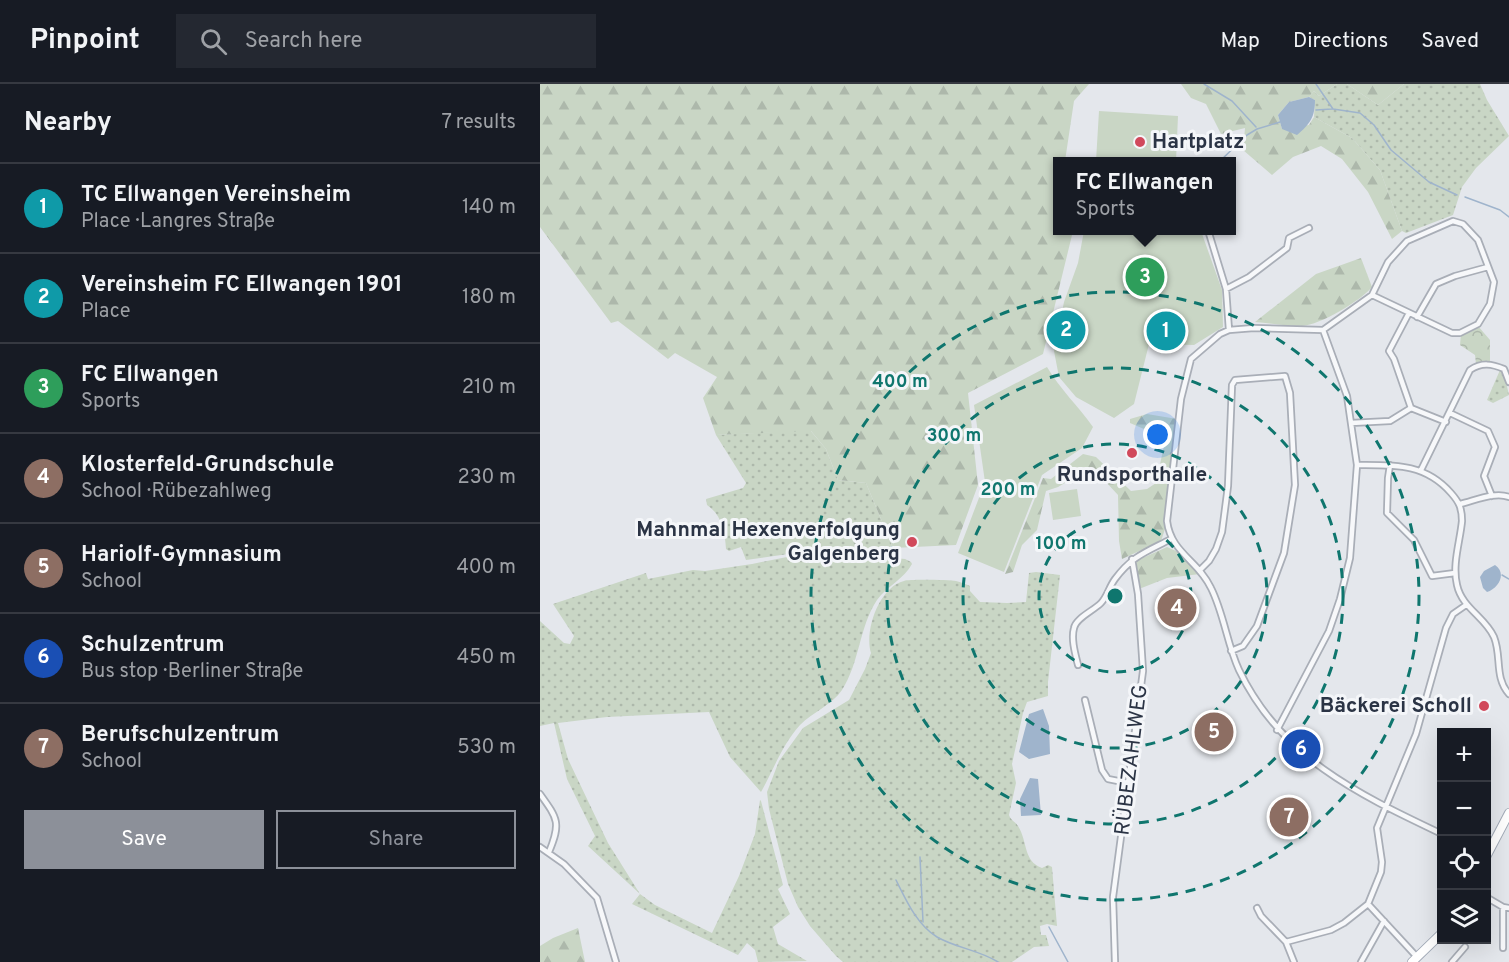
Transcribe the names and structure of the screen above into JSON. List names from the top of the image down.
{
  "streets": {
    "street": ["RÜBEZAHLWEG"]
  },
  "places": [
    "Hartplatz",
    "Rundsporthalle",
    "Mahnmal Hexenverfolgung Galgenberg",
    "Bäckerei Scholl"
  ],
  "page": {
    "header": "Pinpoint",
    "search": "Search here",
    "nav": ["Map", "Directions", "Saved"],
    "heading": ["Nearby", "7 results"],
    "popup": ["FC Ellwangen", "Sports"],
    "list": [
      {
        "mark": "1",
        "name": "TC Ellwangen Vereinsheim",
        "note": "Place · Langres Straße",
        "value": "140 m"
      },
      {
        "mark": "2",
        "name": "Vereinsheim FC Ellwangen 1901",
        "note": "Place",
        "value": "180 m"
      },
      {
        "mark": "3",
        "name": "FC Ellwangen",
        "note": "Sports",
        "value": "210 m"
      },
      {
        "mark": "4",
        "name": "Klosterfeld-Grundschule",
        "note": "School · Rübezahlweg",
        "value": "230 m"
      },
      {
        "mark": "5",
        "name": "Hariolf-Gymnasium",
        "note": "School",
        "value": "400 m"
      },
      {
        "mark": "6",
        "name": "Schulzentrum",
        "note": "Bus stop · Berliner Straße",
        "value": "450 m"
      },
      {
        "mark": "7",
        "name": "Berufschulzentrum",
        "note": "School",
        "value": "530 m"
      }
    ],
    "pins": [
      "3",
      "2",
      "1",
      "4",
      "5",
      "6",
      "7"
    ],
    "map_buttons": ["+", "−"],
    "buttons": ["Save", "Share"]
  },
  "rings": [
    "400 m",
    "300 m",
    "200 m",
    "100 m"
  ]
}
